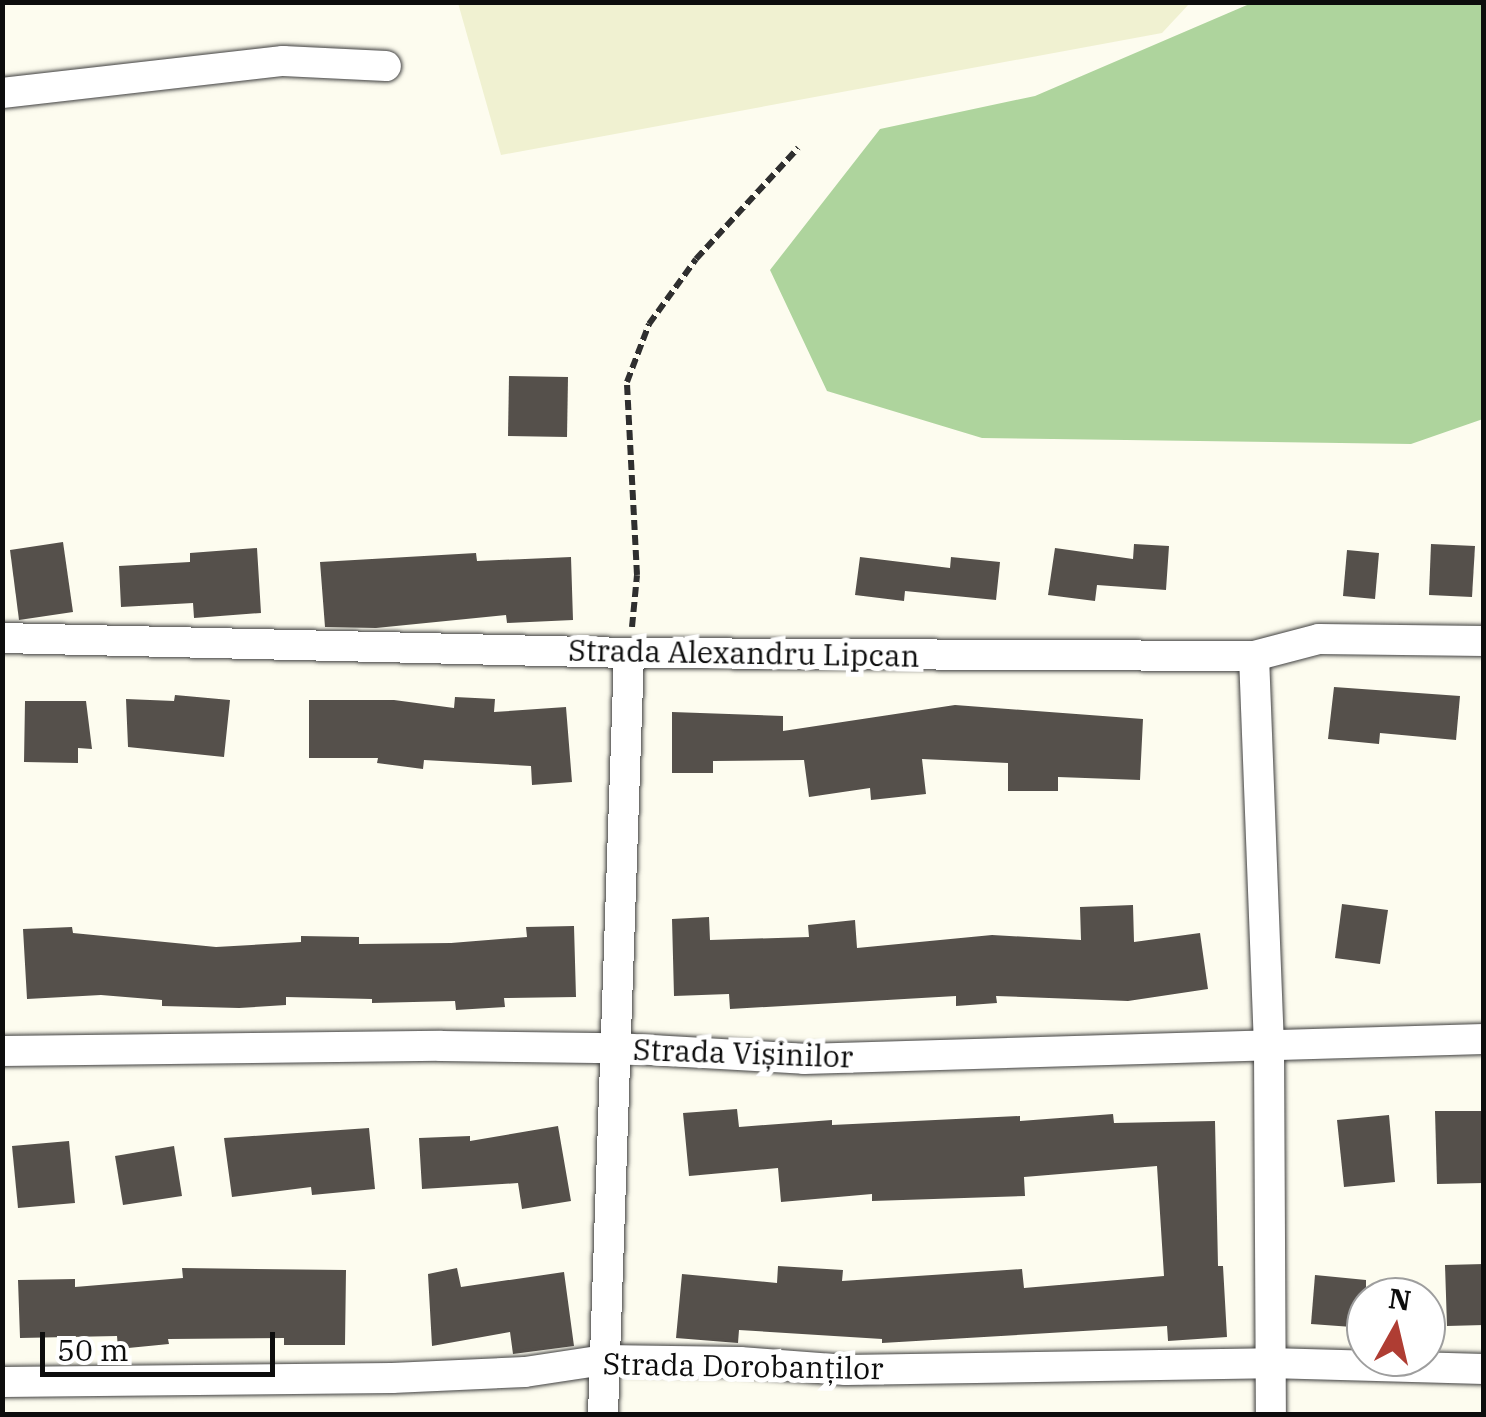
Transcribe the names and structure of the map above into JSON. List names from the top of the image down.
{
  "streets": {
    "street": ["Strada Alexandru Lipcan", "Strada Vișinilor", "Strada Dorobanților"]
  },
  "scale_bar": "50 m",
  "north": "top"
}
